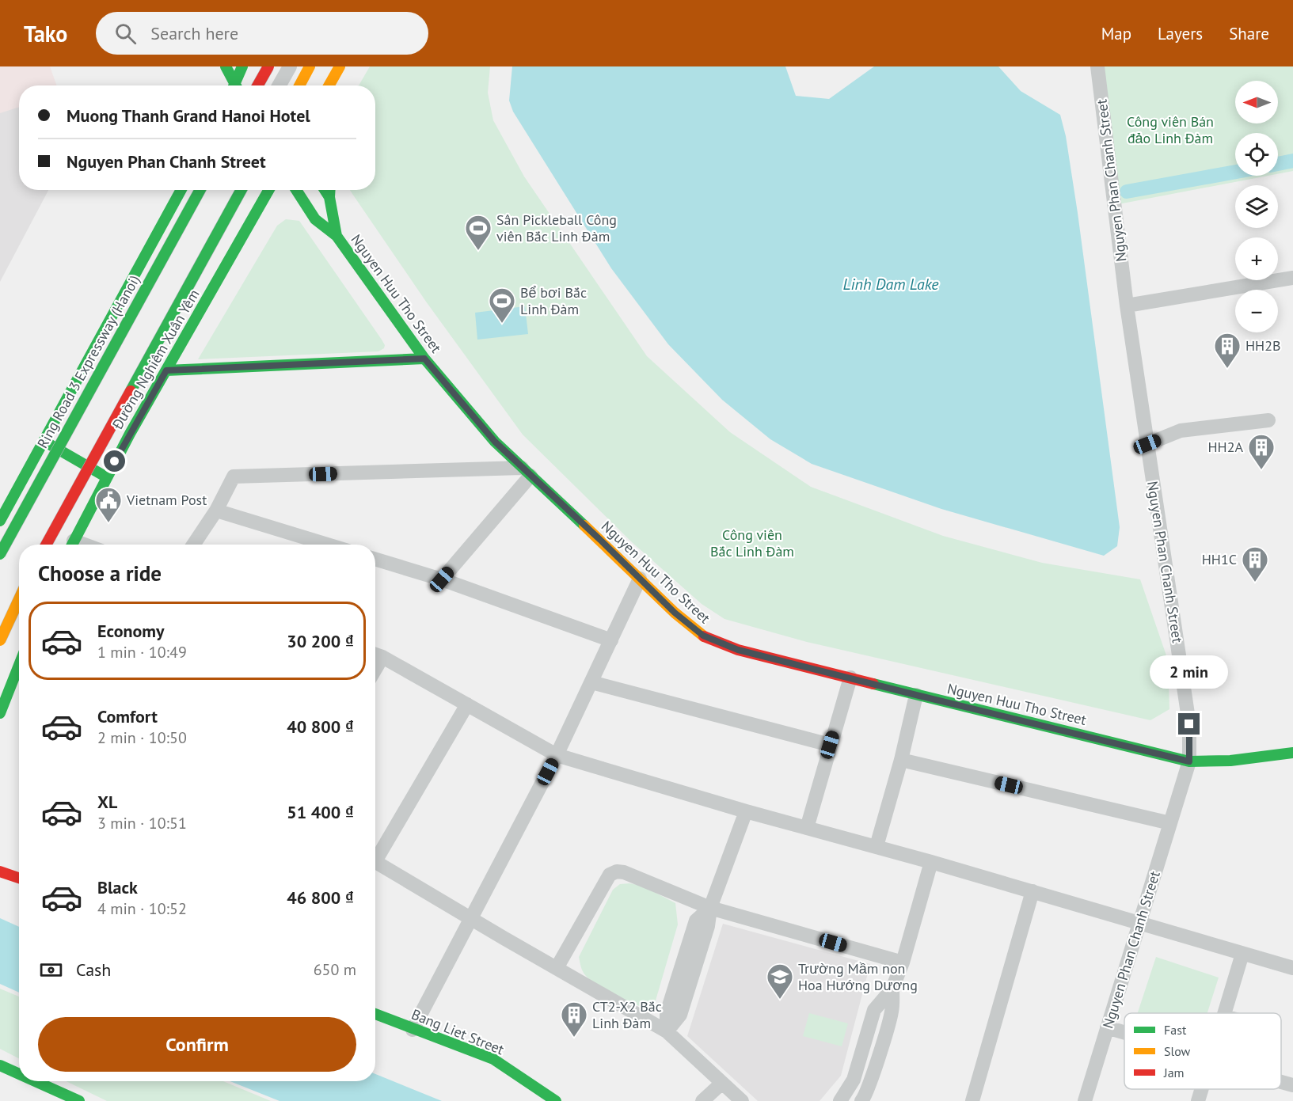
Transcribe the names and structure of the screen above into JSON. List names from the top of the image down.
{
  "streets": {
    "main road": [
      "Nguyen Huu Tho Street",
      "Đường Nghiêm Xuân Yêm",
      "Ring Road 3 Expressway (Hanoi)",
      "Bang Liet Street"
    ],
    "street": ["Nguyen Phan Chanh Street"]
  },
  "crossings": [
    ["Nguyen Phan Chanh Street", "Nguyen Huu Tho Street"]
  ],
  "water": ["Linh Dam Lake"],
  "parks": ["Công viên Bán đảo Linh Đàm", "Công viên Bắc Linh Đàm"],
  "places": {
    "sports": ["Sân Pickleball Công viên Bắc Linh Đàm", "Bể bơi Bắc Linh Đàm"],
    "building": [
      "HH2B",
      "HH2A",
      "HH1C",
      "CT2-X2 Bắc Linh Đàm"
    ],
    "public building": ["Vietnam Post"],
    "school or university": ["Trường Mầm non Hoa Hướng Dương"]
  },
  "legend": ["Fast", "Slow", "Jam"],
  "north": "left",
  "page": {
    "header": "Tako",
    "search": "Search here",
    "nav": ["Map", "Layers", "Share"],
    "map_buttons": ["+", "−"],
    "banner": ["Muong Thanh Grand Hanoi Hotel", "Nguyen Phan Chanh Street"],
    "heading": "Choose a ride",
    "list": [
      {
        "name": "Economy",
        "note": "1 min · 10:49",
        "value": "30 200 ₫"
      },
      {
        "name": "Comfort",
        "note": "2 min · 10:50",
        "value": "40 800 ₫"
      },
      {
        "name": "XL",
        "note": "3 min · 10:51",
        "value": "51 400 ₫"
      },
      {
        "name": "Black",
        "note": "4 min · 10:52",
        "value": "46 800 ₫"
      }
    ],
    "bubble": "2 min",
    "pay": ["Cash", "650 m"],
    "buttons": "Confirm"
  }
}
